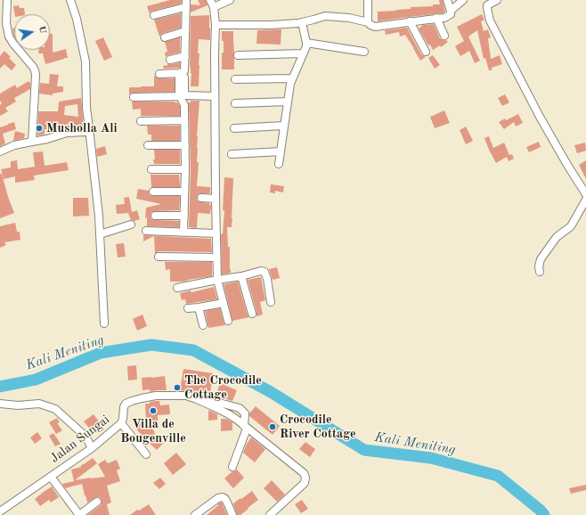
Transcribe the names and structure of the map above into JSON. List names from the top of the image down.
{
  "streets": {
    "street": ["Jalan Sungai"]
  },
  "water": ["Kali Meniting"],
  "places": [
    "Musholla Ali",
    "The Crocodile Cottage",
    "Villa de Bougenville",
    "Crocodile River Cottage"
  ],
  "north": "right"
}
